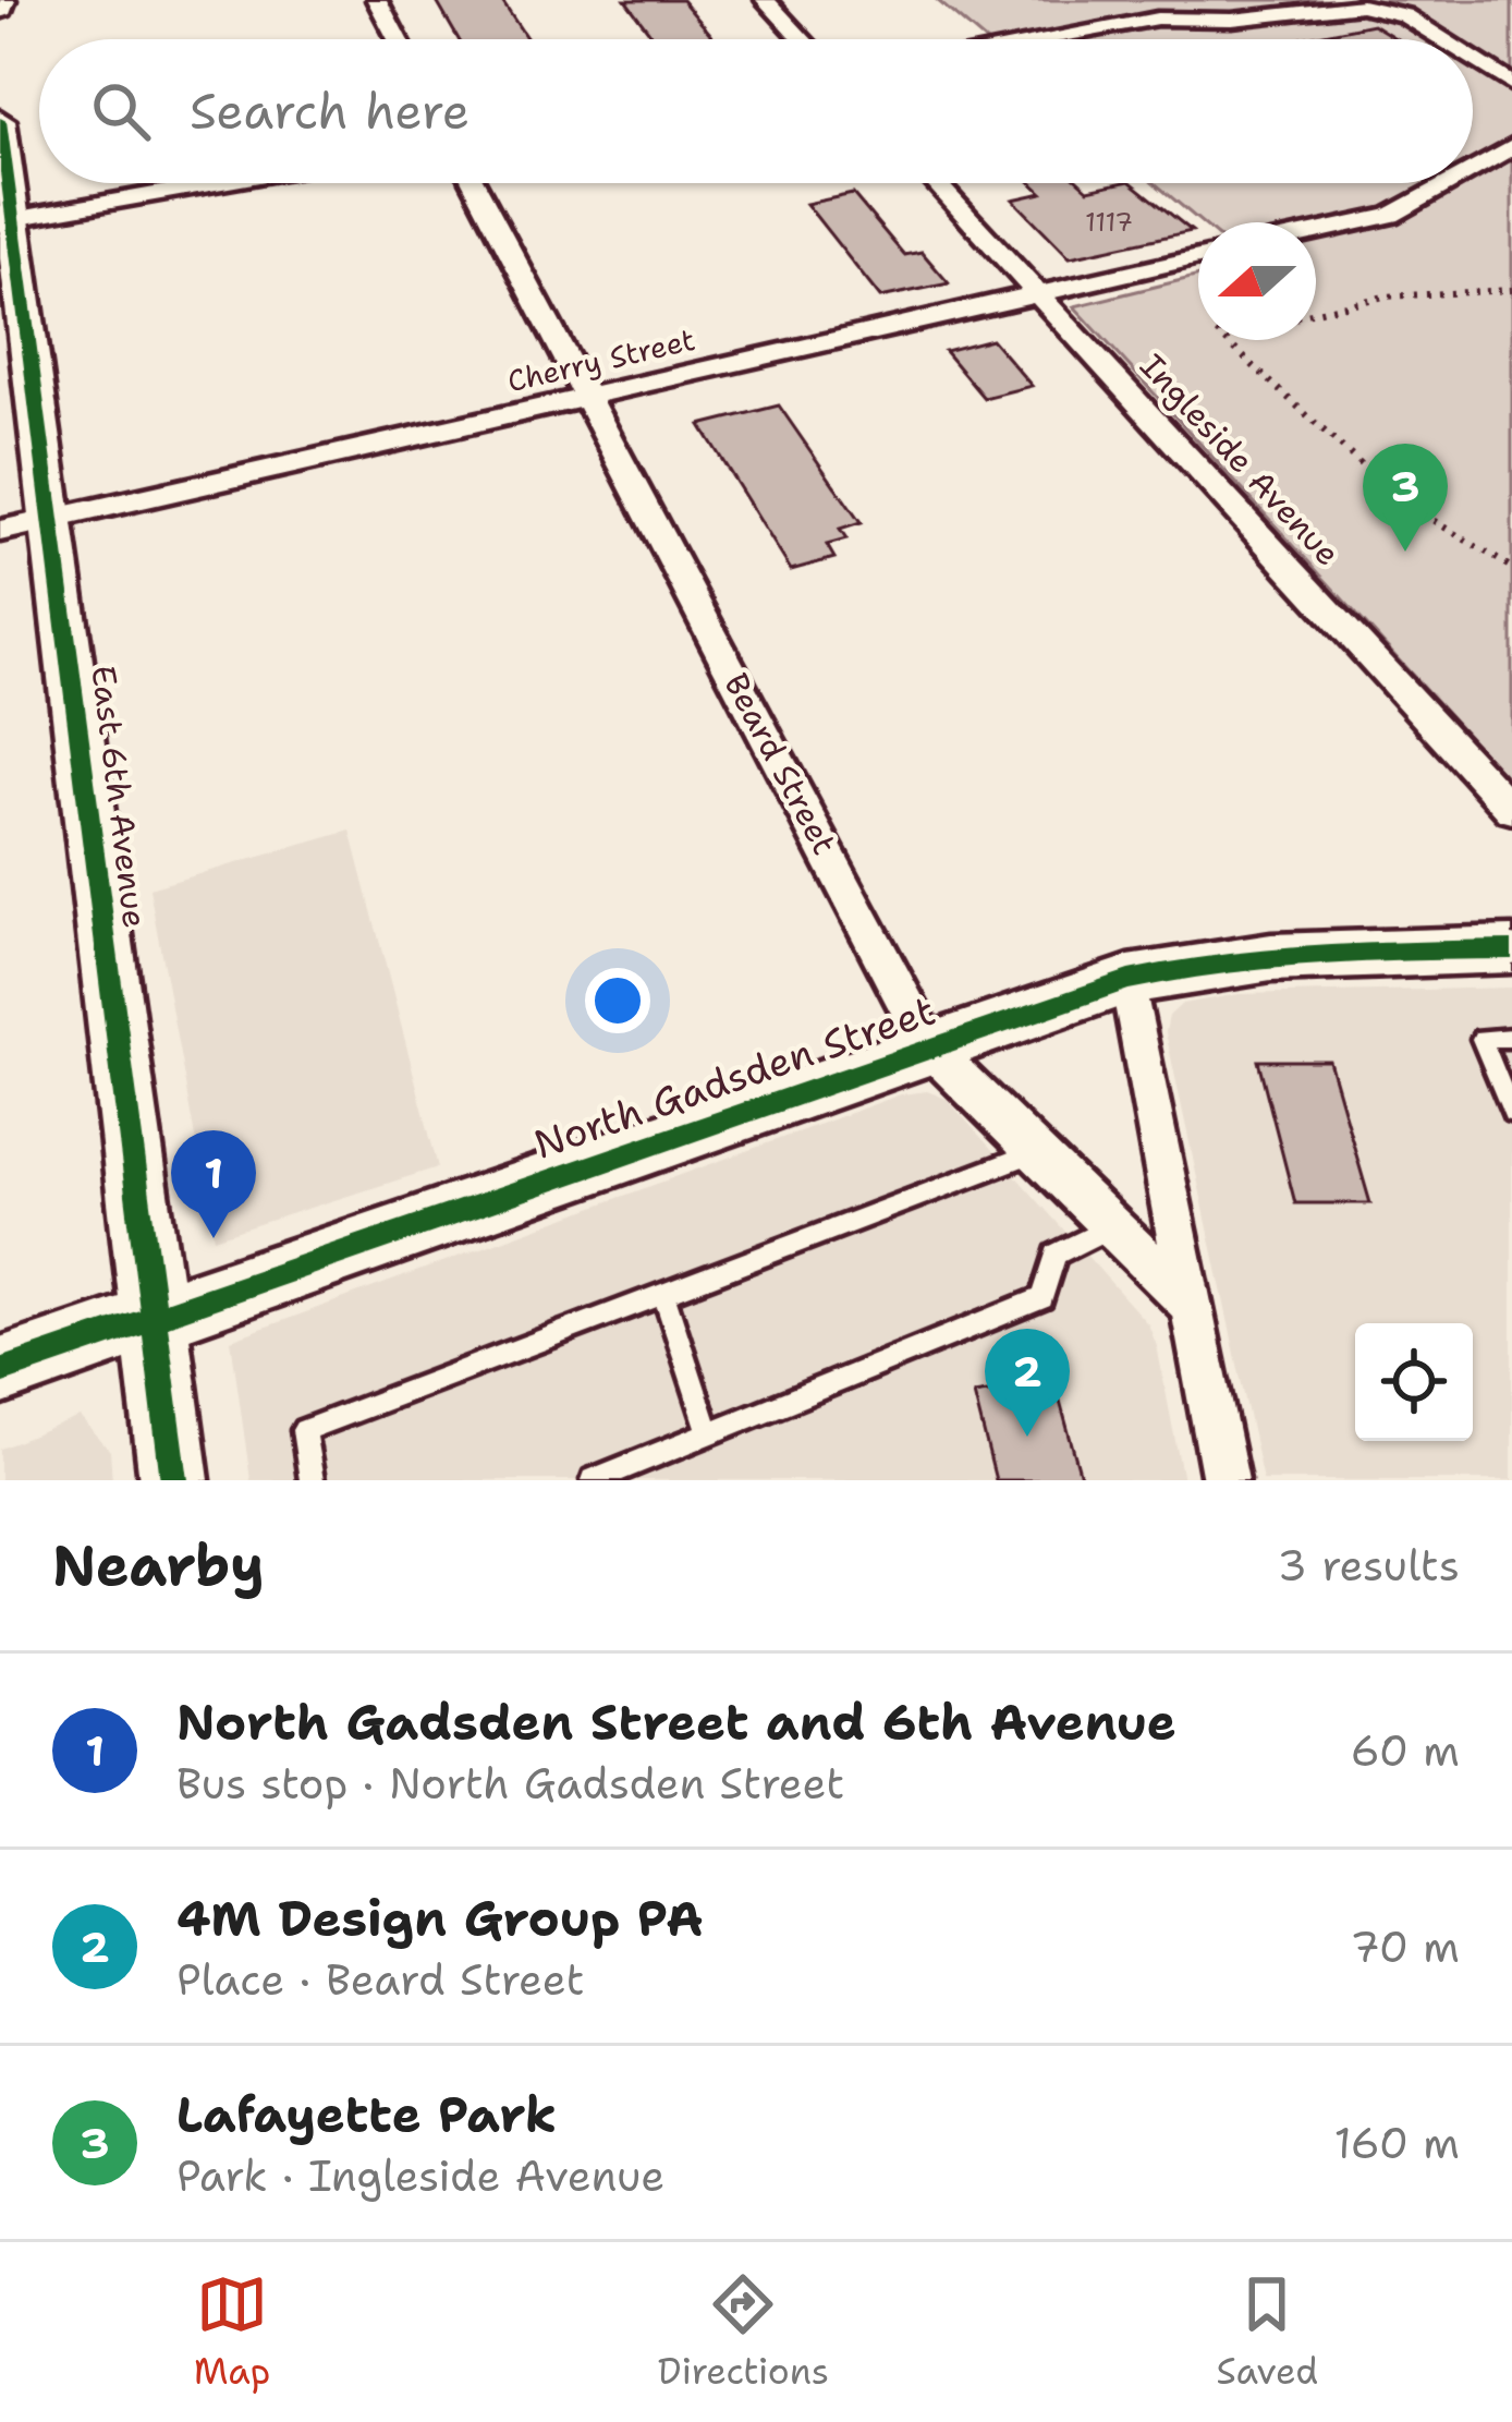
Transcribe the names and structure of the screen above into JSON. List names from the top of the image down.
{
  "streets": {
    "street": [
      "Cherry Street",
      "Ingleside Avenue",
      "Beard Street",
      "East 6th Avenue",
      "North Gadsden Street"
    ]
  },
  "crossings": [
    ["Cherry Street", "Ingleside Avenue"],
    ["Cherry Street", "Beard Street"],
    ["Cherry Street", "East 6th Avenue"],
    ["Beard Street", "North Gadsden Street"],
    ["East 6th Avenue", "North Gadsden Street"]
  ],
  "house_numbers": ["1117"],
  "north": "left",
  "page": {
    "search": "Search here",
    "pins": ["3", "1", "2"],
    "heading": ["Nearby", "3 results"],
    "list": [
      {
        "mark": "1",
        "name": "North Gadsden Street and 6th Avenue",
        "note": "Bus stop · North Gadsden Street",
        "value": "60 m"
      },
      {
        "mark": "2",
        "name": "4M Design Group PA",
        "note": "Place · Beard Street",
        "value": "70 m"
      },
      {
        "mark": "3",
        "name": "Lafayette Park",
        "note": "Park · Ingleside Avenue",
        "value": "160 m"
      }
    ],
    "nav": ["Map", "Directions", "Saved"]
  }
}
